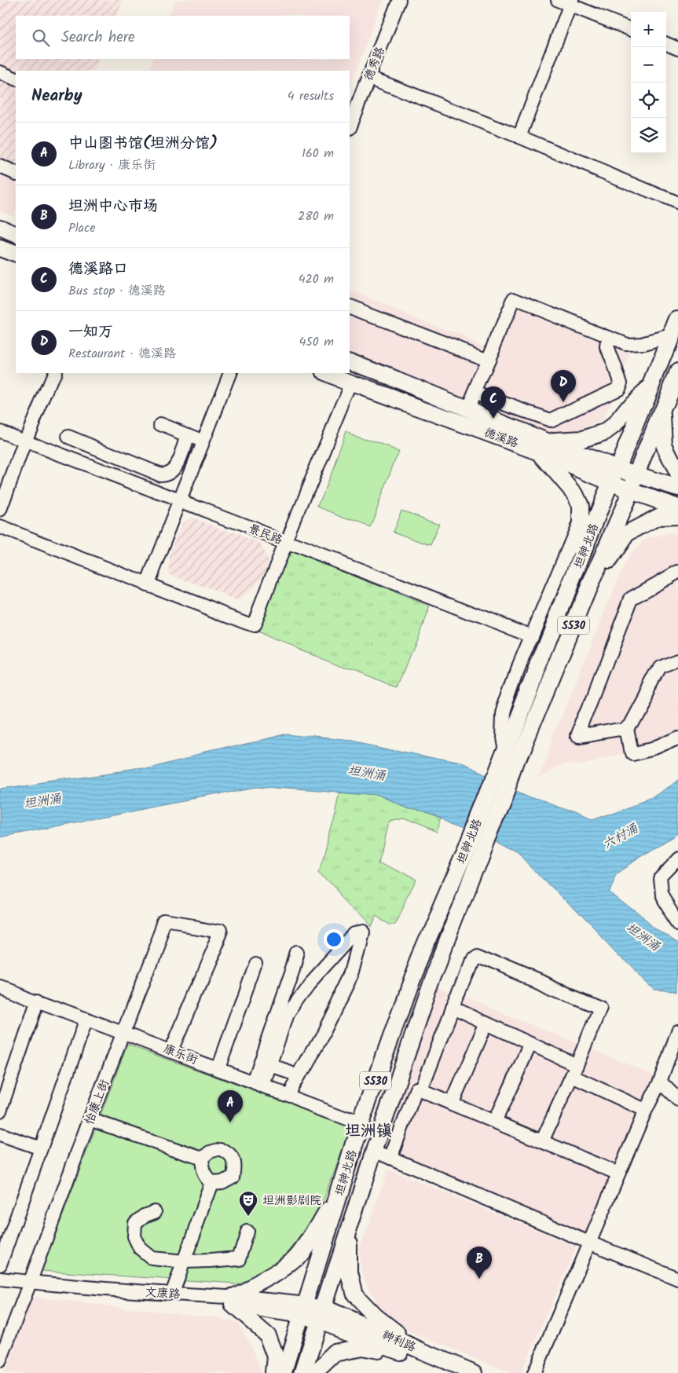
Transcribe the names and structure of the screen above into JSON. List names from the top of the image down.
{
  "streets": {
    "main road": [
      "德溪路",
      "坦神北路",
      "S530",
      "神利路"
    ],
    "street": [
      "德秀路",
      "景民路",
      "康乐街",
      "怡康上街",
      "文康路"
    ]
  },
  "crossings": [
    ["德溪路", "坦神北路"],
    ["坦神北路", "康乐街"],
    ["坦神北路", "神利路"],
    ["康乐街", "怡康上街"],
    ["怡康上街", "文康路"]
  ],
  "districts": ["坦洲镇"],
  "water": ["坦洲涌", "六村涌"],
  "places": {
    "theatre": ["坦洲影剧院"]
  },
  "page": {
    "map_buttons": ["+", "−"],
    "search": "Search here",
    "heading": ["Nearby", "4 results"],
    "list": [
      {
        "mark": "A",
        "name": "中山图书馆(坦洲分馆)",
        "note": "Library · 康乐街",
        "value": "160 m"
      },
      {
        "mark": "B",
        "name": "坦洲中心市场",
        "note": "Place",
        "value": "280 m"
      },
      {
        "mark": "C",
        "name": "德溪路口",
        "note": "Bus stop · 德溪路",
        "value": "420 m"
      },
      {
        "mark": "D",
        "name": "一知万",
        "note": "Restaurant · 德溪路",
        "value": "450 m"
      }
    ],
    "pins": [
      "D",
      "C",
      "A",
      "B"
    ]
  }
}
